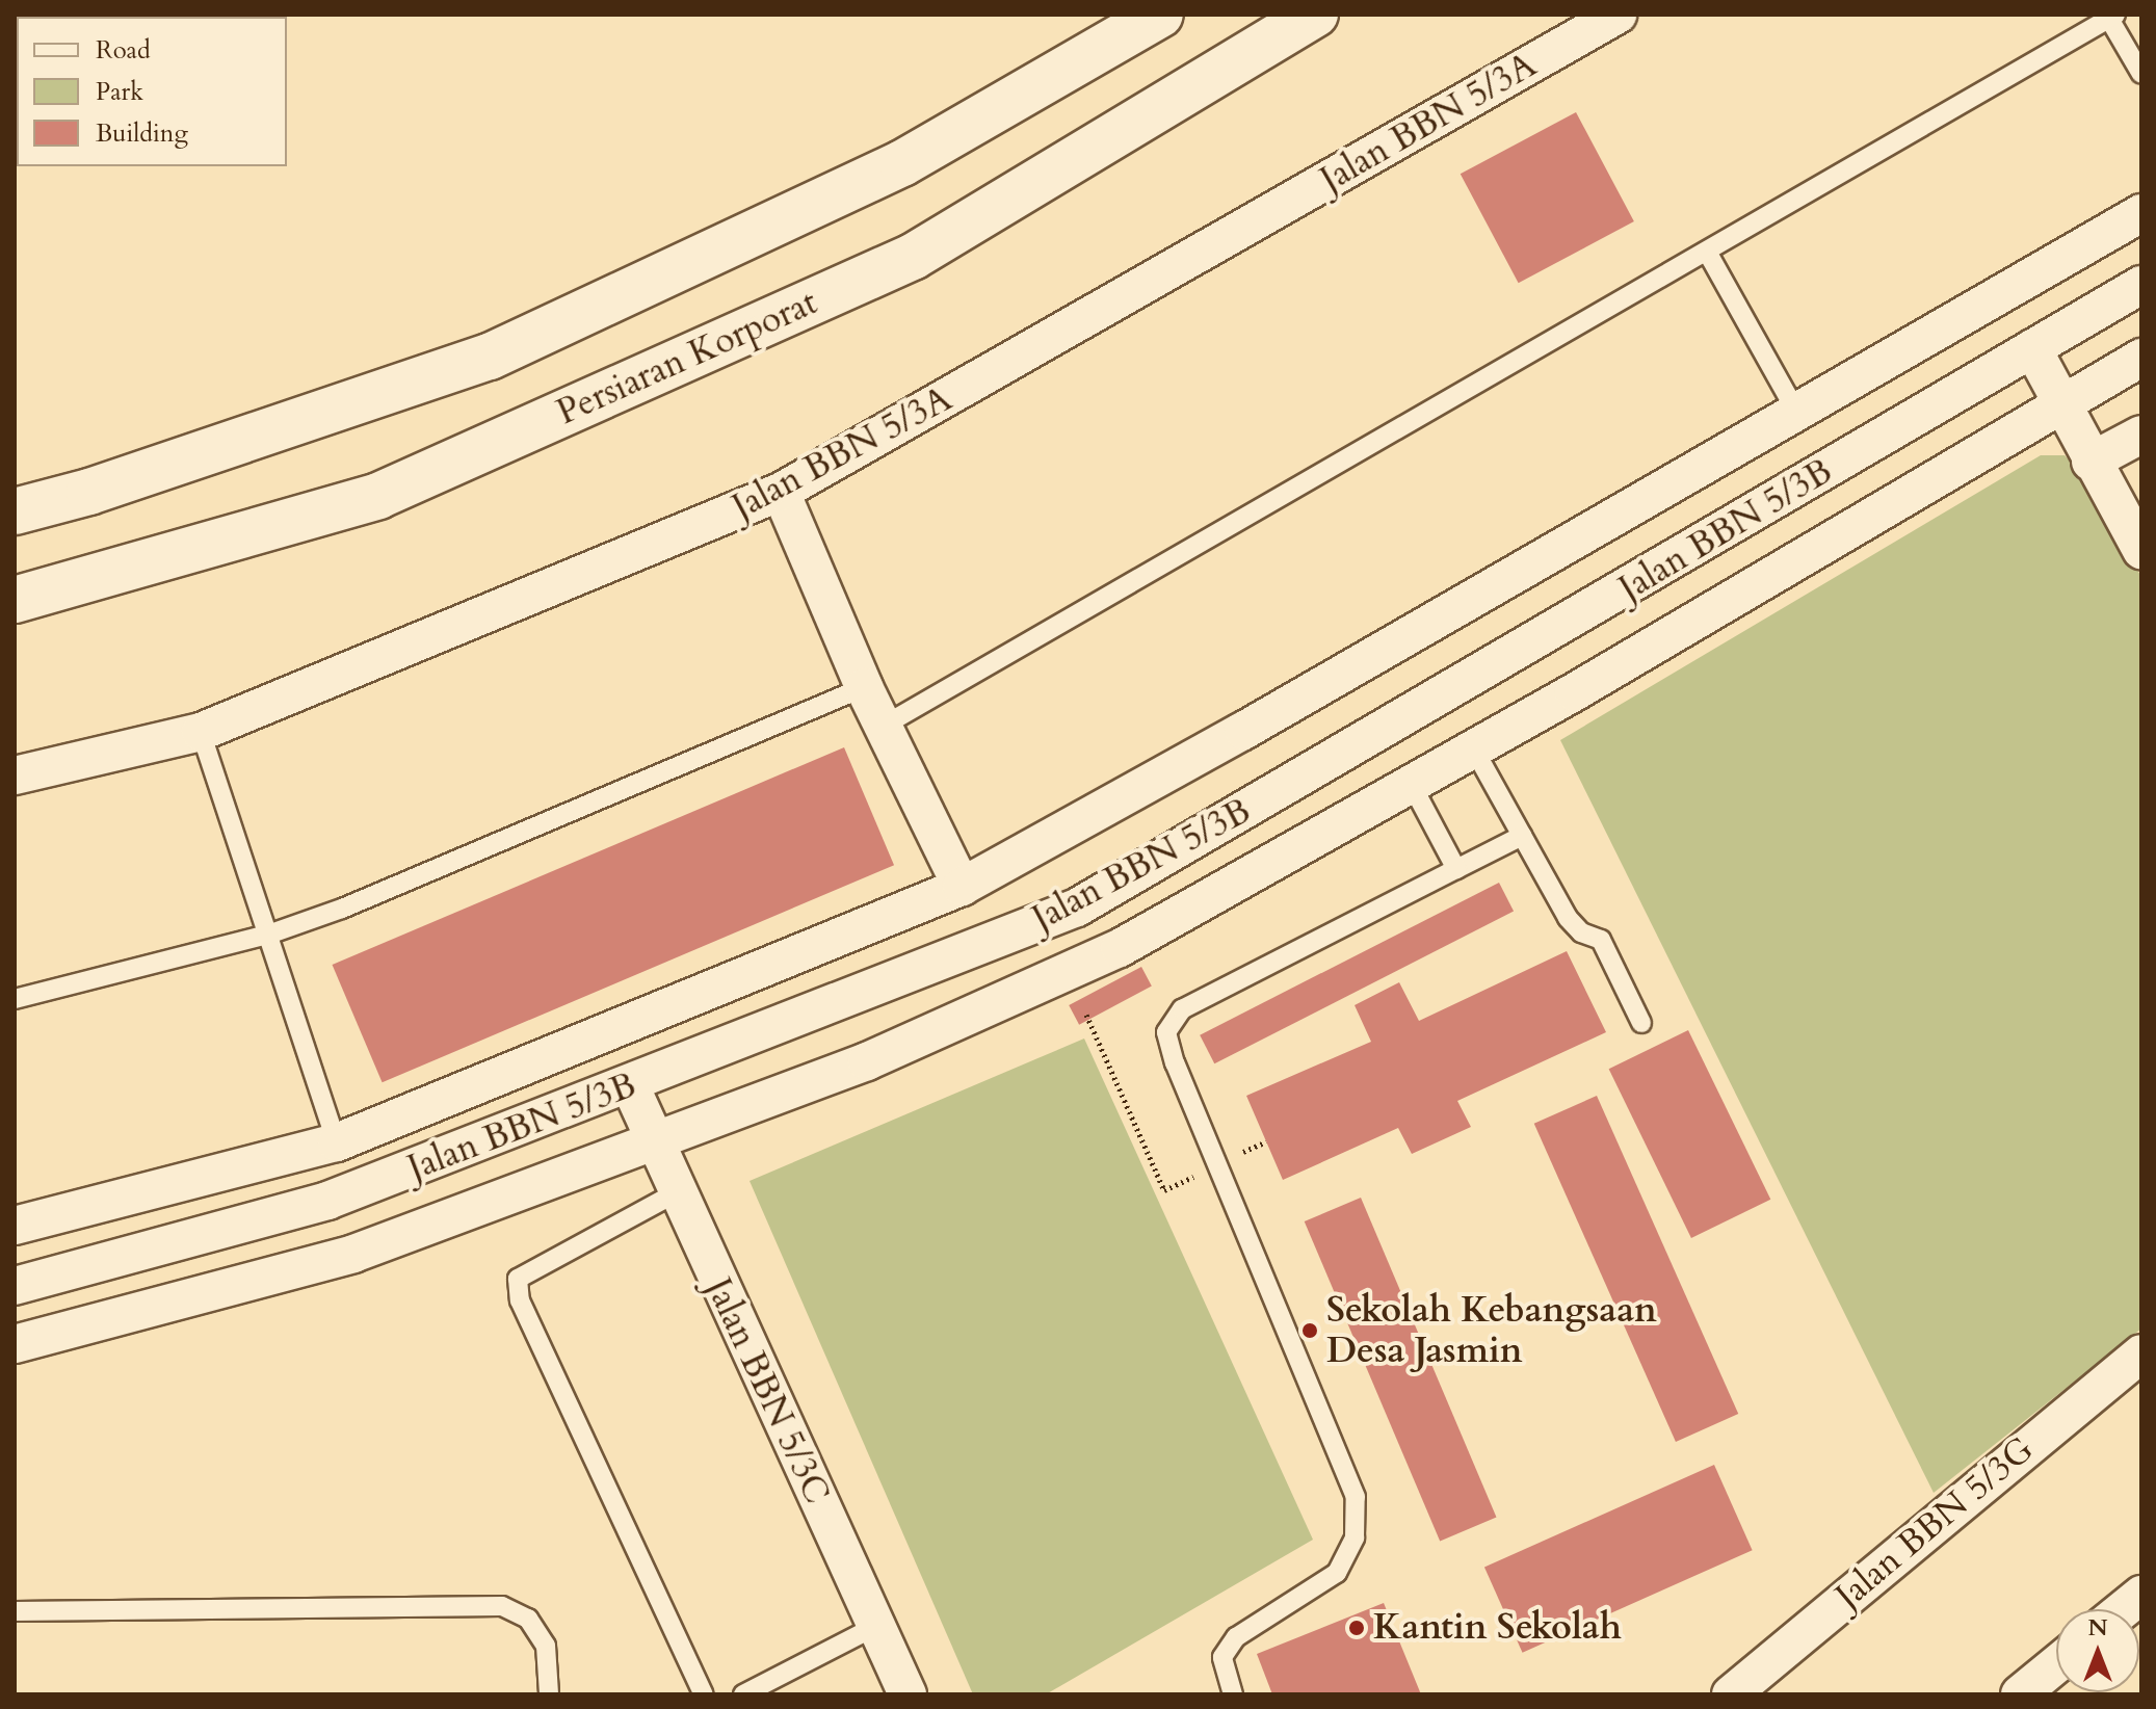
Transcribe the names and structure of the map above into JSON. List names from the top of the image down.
{
  "streets": {
    "main road": ["Persiaran Korporat"],
    "street": [
      "Jalan BBN 5/3A",
      "Jalan BBN 5/3B",
      "Jalan BBN 5/3C",
      "Jalan BBN 5/3G"
    ]
  },
  "crossings": [
    ["Jalan BBN 5/3B", "Jalan BBN 5/3C"]
  ],
  "places": ["Sekolah Kebangsaan Desa Jasmin", "Kantin Sekolah"],
  "legend": ["Road", "Park", "Building"],
  "north": "top"
}
